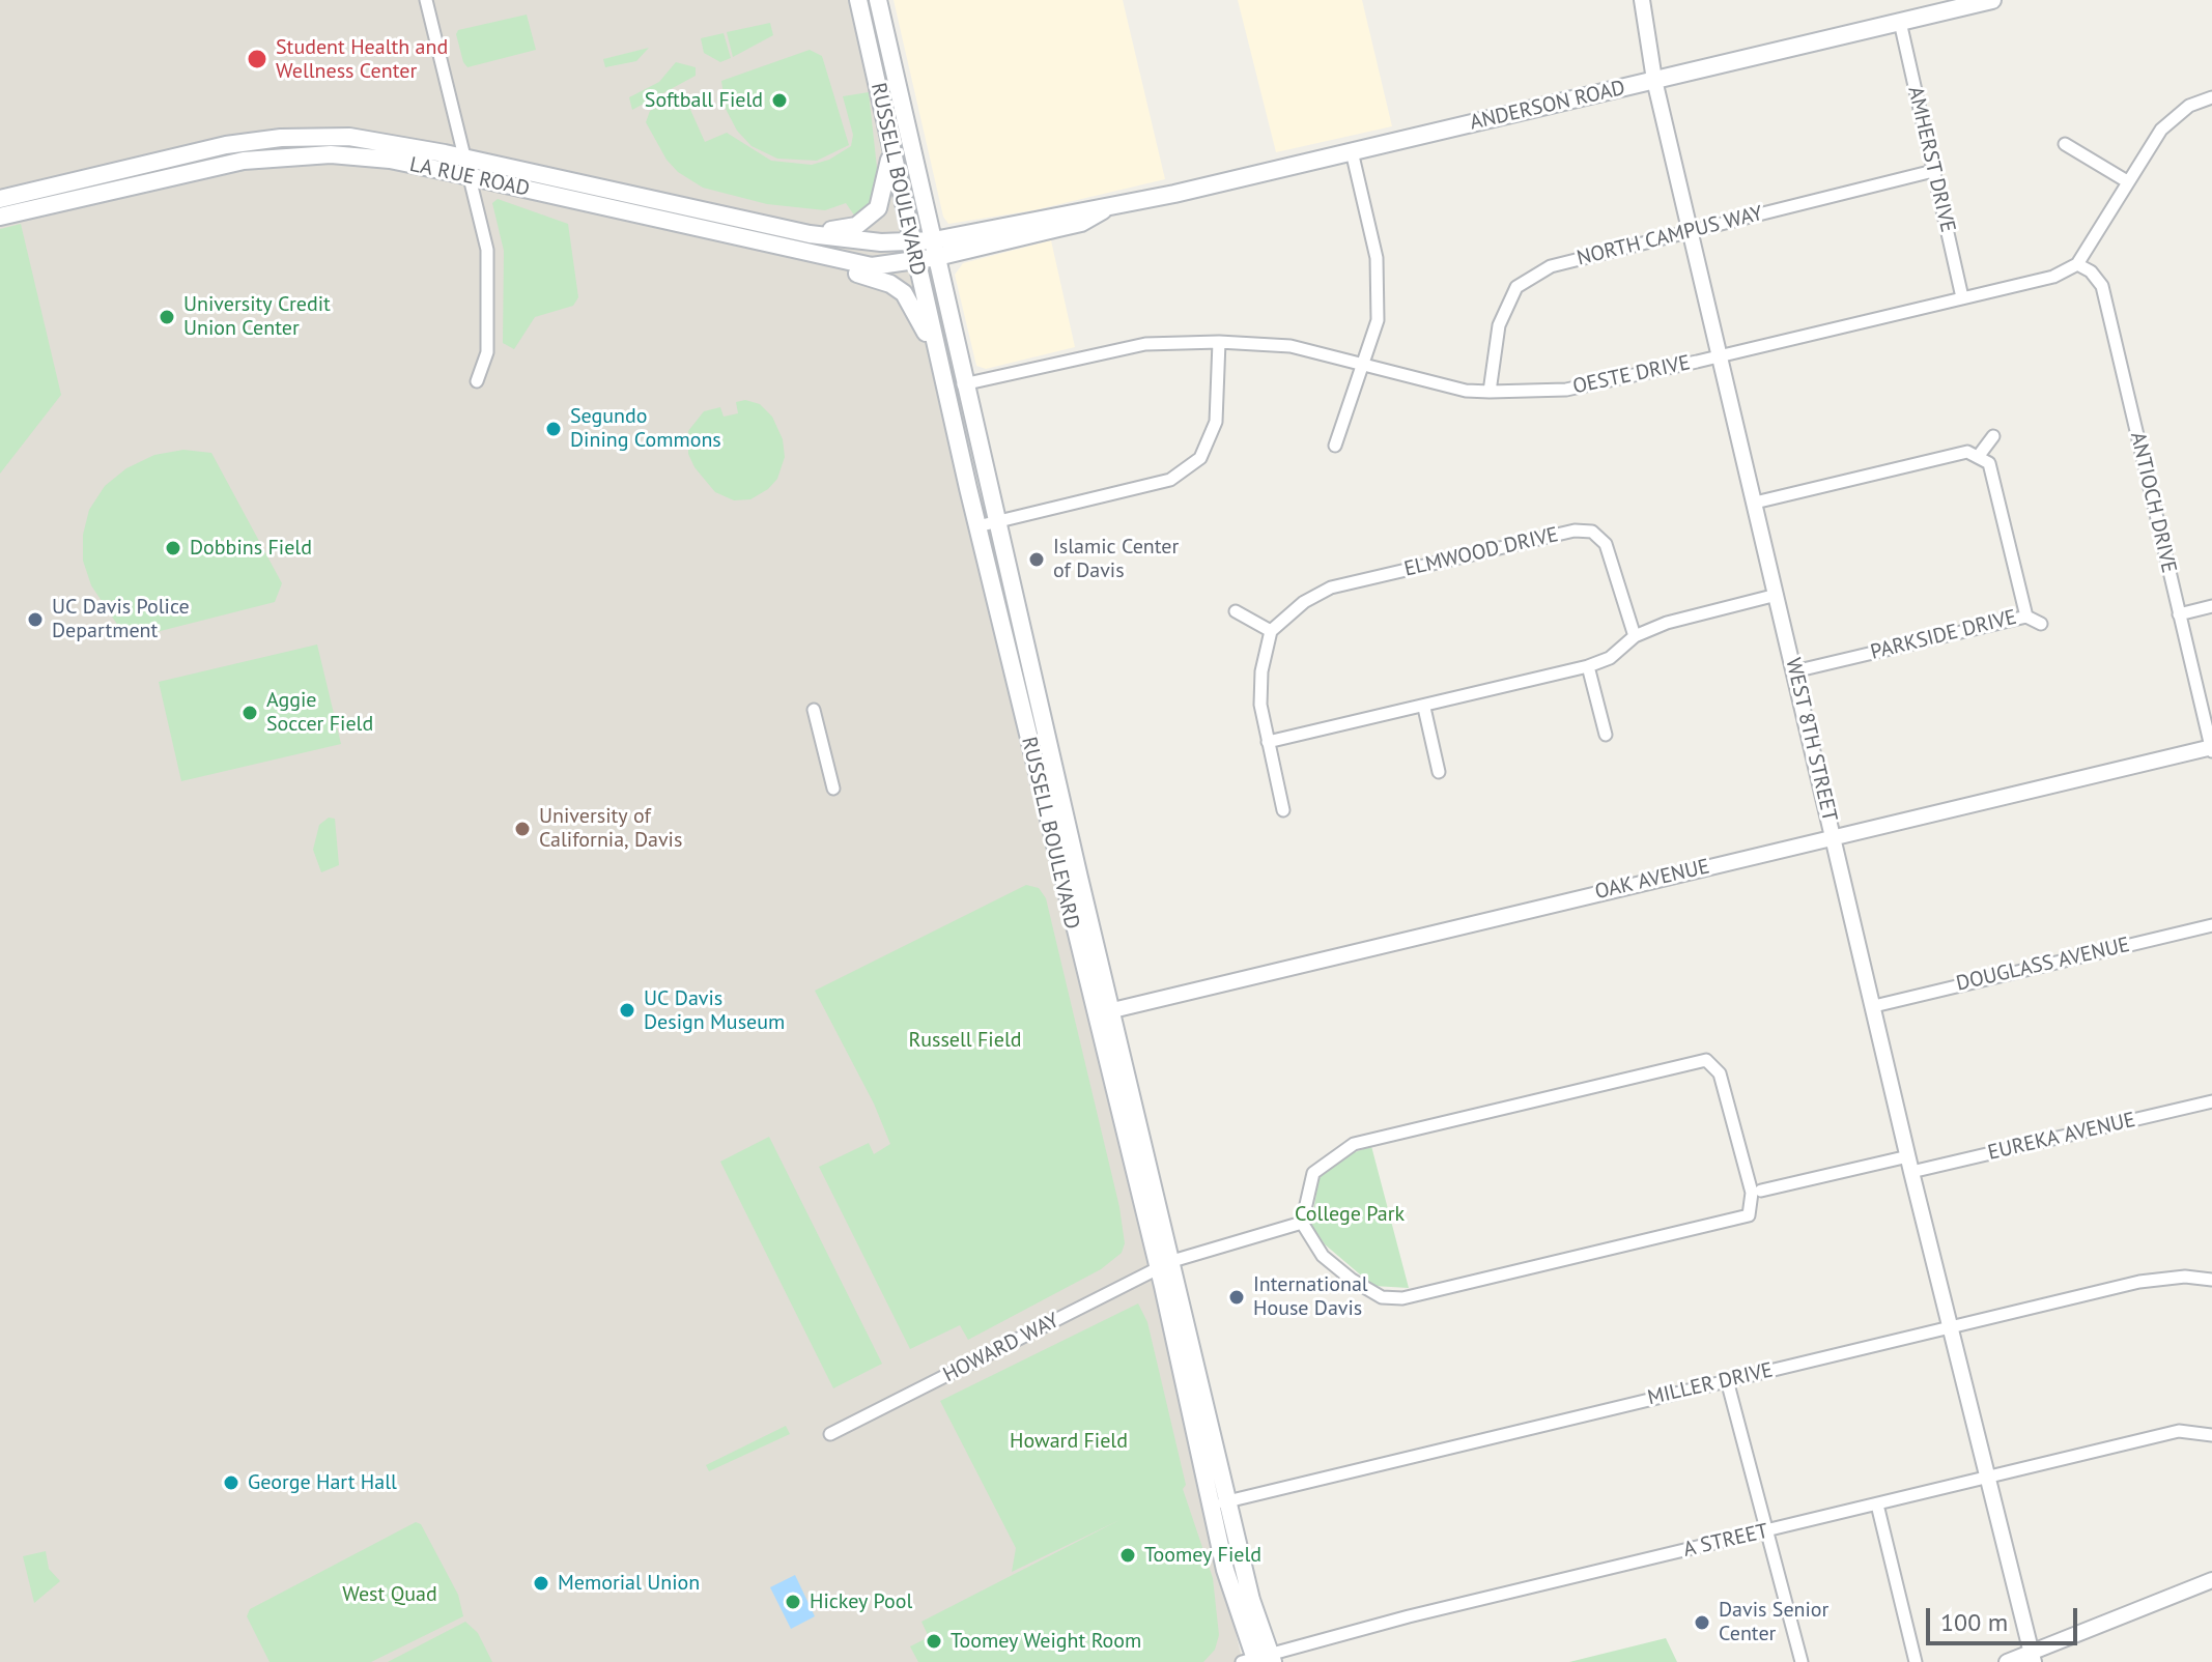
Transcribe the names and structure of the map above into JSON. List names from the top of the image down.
{
  "streets": {
    "main road": ["ANDERSON ROAD", "LA RUE ROAD", "RUSSELL BOULEVARD"],
    "street": [
      "AMHERST DRIVE",
      "NORTH CAMPUS WAY",
      "OESTE DRIVE",
      "ANTIOCH DRIVE",
      "ELMWOOD DRIVE",
      "PARKSIDE DRIVE",
      "WEST 8TH STREET",
      "OAK AVENUE",
      "DOUGLASS AVENUE",
      "EUREKA AVENUE",
      "HOWARD WAY",
      "MILLER DRIVE",
      "A STREET"
    ]
  },
  "crossings": [
    ["ANDERSON ROAD", "AMHERST DRIVE"],
    ["ANDERSON ROAD", "LA RUE ROAD"],
    ["ANDERSON ROAD", "RUSSELL BOULEVARD"],
    ["ANDERSON ROAD", "WEST 8TH STREET"],
    ["AMHERST DRIVE", "NORTH CAMPUS WAY"],
    ["AMHERST DRIVE", "OESTE DRIVE"],
    ["LA RUE ROAD", "RUSSELL BOULEVARD"],
    ["RUSSELL BOULEVARD", "OESTE DRIVE"],
    ["RUSSELL BOULEVARD", "OAK AVENUE"],
    ["RUSSELL BOULEVARD", "HOWARD WAY"],
    ["RUSSELL BOULEVARD", "MILLER DRIVE"],
    ["RUSSELL BOULEVARD", "A STREET"],
    ["NORTH CAMPUS WAY", "OESTE DRIVE"],
    ["NORTH CAMPUS WAY", "WEST 8TH STREET"],
    ["OESTE DRIVE", "ANTIOCH DRIVE"],
    ["OESTE DRIVE", "WEST 8TH STREET"],
    ["ANTIOCH DRIVE", "OAK AVENUE"],
    ["PARKSIDE DRIVE", "WEST 8TH STREET"],
    ["WEST 8TH STREET", "OAK AVENUE"],
    ["WEST 8TH STREET", "DOUGLASS AVENUE"],
    ["WEST 8TH STREET", "EUREKA AVENUE"],
    ["WEST 8TH STREET", "MILLER DRIVE"],
    ["WEST 8TH STREET", "A STREET"]
  ],
  "parks": [
    "Russell Field",
    "College Park",
    "Howard Field",
    "West Quad"
  ],
  "places": [
    "Student Health and Wellness Center",
    "Softball Field",
    "University Credit Union Center",
    "Segundo Dining Commons",
    "Dobbins Field",
    "Islamic Center of Davis",
    "UC Davis Police Department",
    "Aggie Soccer Field",
    "University of California, Davis",
    "UC Davis Design Museum",
    "International House Davis",
    "George Hart Hall",
    "Toomey Field",
    "Memorial Union",
    "Hickey Pool",
    "Davis Senior Center",
    "Toomey Weight Room"
  ],
  "scale_bar": "100 m"
}
